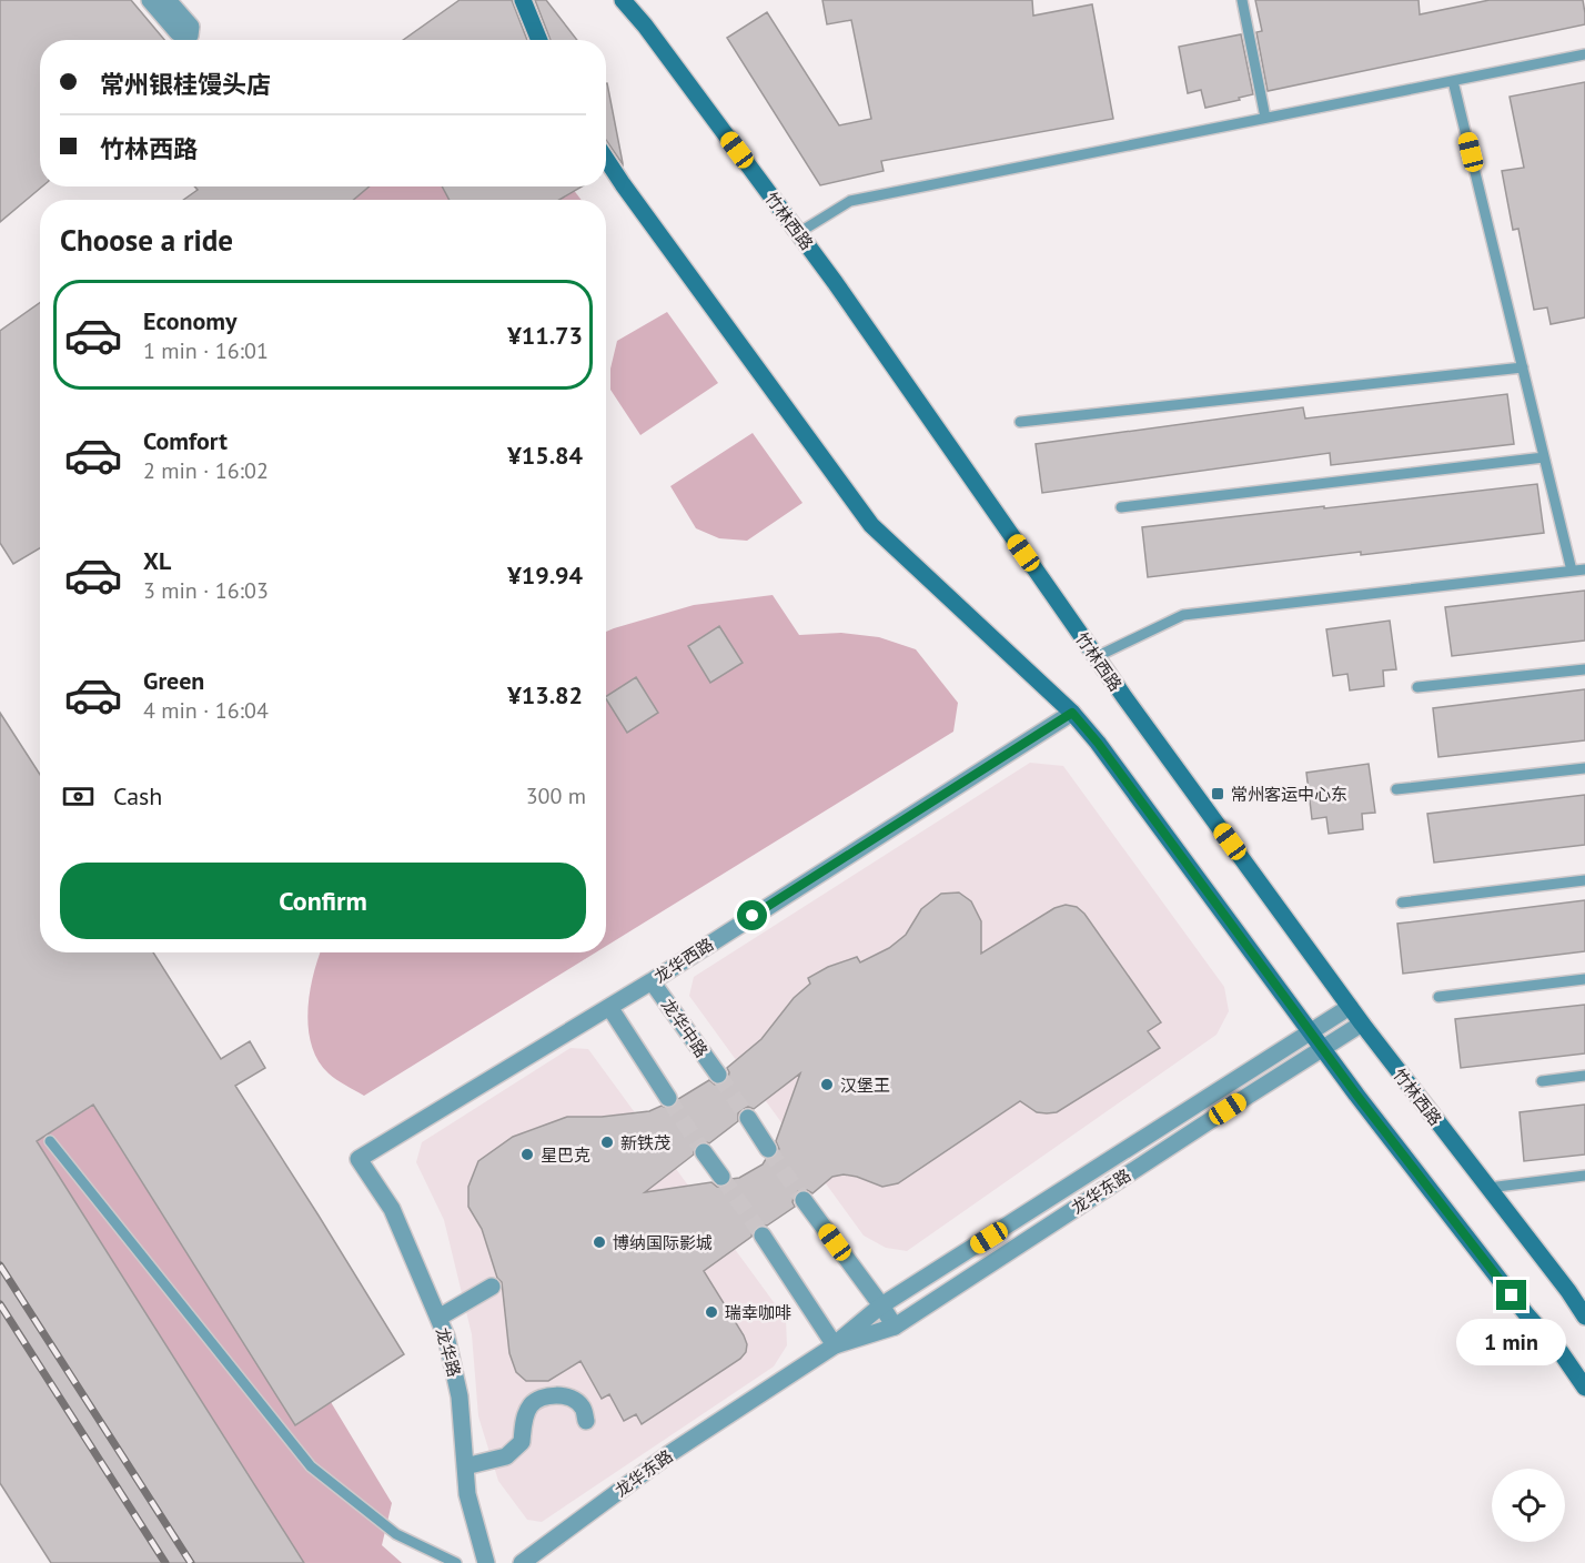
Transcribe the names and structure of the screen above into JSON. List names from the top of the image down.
{
  "streets": {
    "main road": ["竹林西路"],
    "street": [
      "龙华西路",
      "龙华中路",
      "龙华东路",
      "龙华路"
    ]
  },
  "crossings": [
    ["竹林西路", "龙华东路"],
    ["龙华西路", "龙华中路"],
    ["龙华西路", "龙华路"]
  ],
  "places": {
    "transit": ["常州客运中心东"],
    "other": [
      "汉堡王",
      "新铁茂",
      "星巴克",
      "博纳国际影城",
      "瑞幸咖啡"
    ]
  },
  "page": {
    "banner": ["常州银桂馒头店", "竹林西路"],
    "heading": "Choose a ride",
    "list": [
      {
        "name": "Economy",
        "note": "1 min · 16:01",
        "value": "¥11.73"
      },
      {
        "name": "Comfort",
        "note": "2 min · 16:02",
        "value": "¥15.84"
      },
      {
        "name": "XL",
        "note": "3 min · 16:03",
        "value": "¥19.94"
      },
      {
        "name": "Green",
        "note": "4 min · 16:04",
        "value": "¥13.82"
      }
    ],
    "pay": ["Cash", "300 m"],
    "buttons": "Confirm",
    "bubble": "1 min"
  }
}
